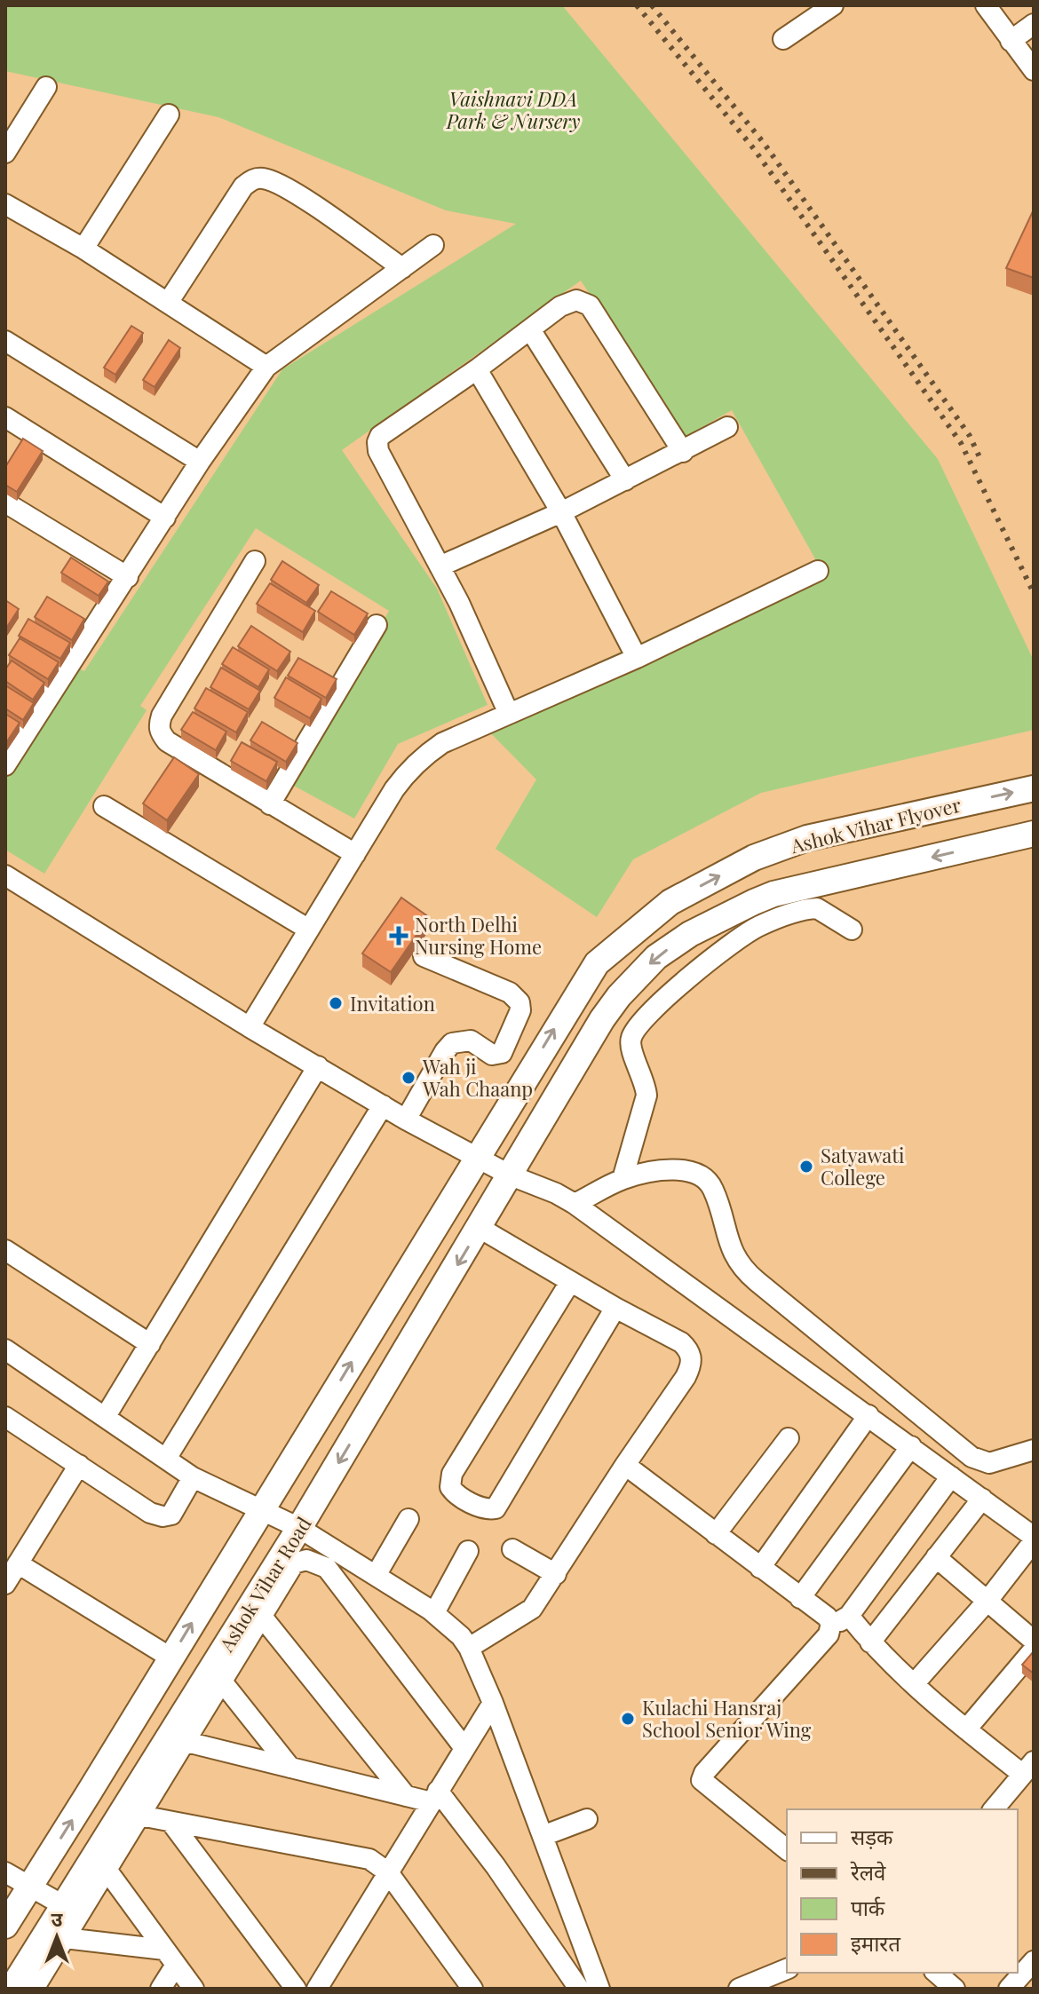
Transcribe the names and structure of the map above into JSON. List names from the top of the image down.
{
  "streets": {
    "main road": ["Ashok Vihar Flyover", "Ashok Vihar Road"]
  },
  "crossings": [
    ["Ashok Vihar Flyover", "Ashok Vihar Road"]
  ],
  "parks": ["Vaishnavi DDA Park & Nursery"],
  "places": {
    "health": ["North Delhi Nursing Home"],
    "other": [
      "Invitation",
      "Wah ji Wah Chaanp",
      "Satyawati College",
      "Kulachi Hansraj School Senior Wing"
    ]
  },
  "legend": [
    "सड़क",
    "रेलवे",
    "पार्क",
    "इमारत"
  ],
  "north": "top"
}
